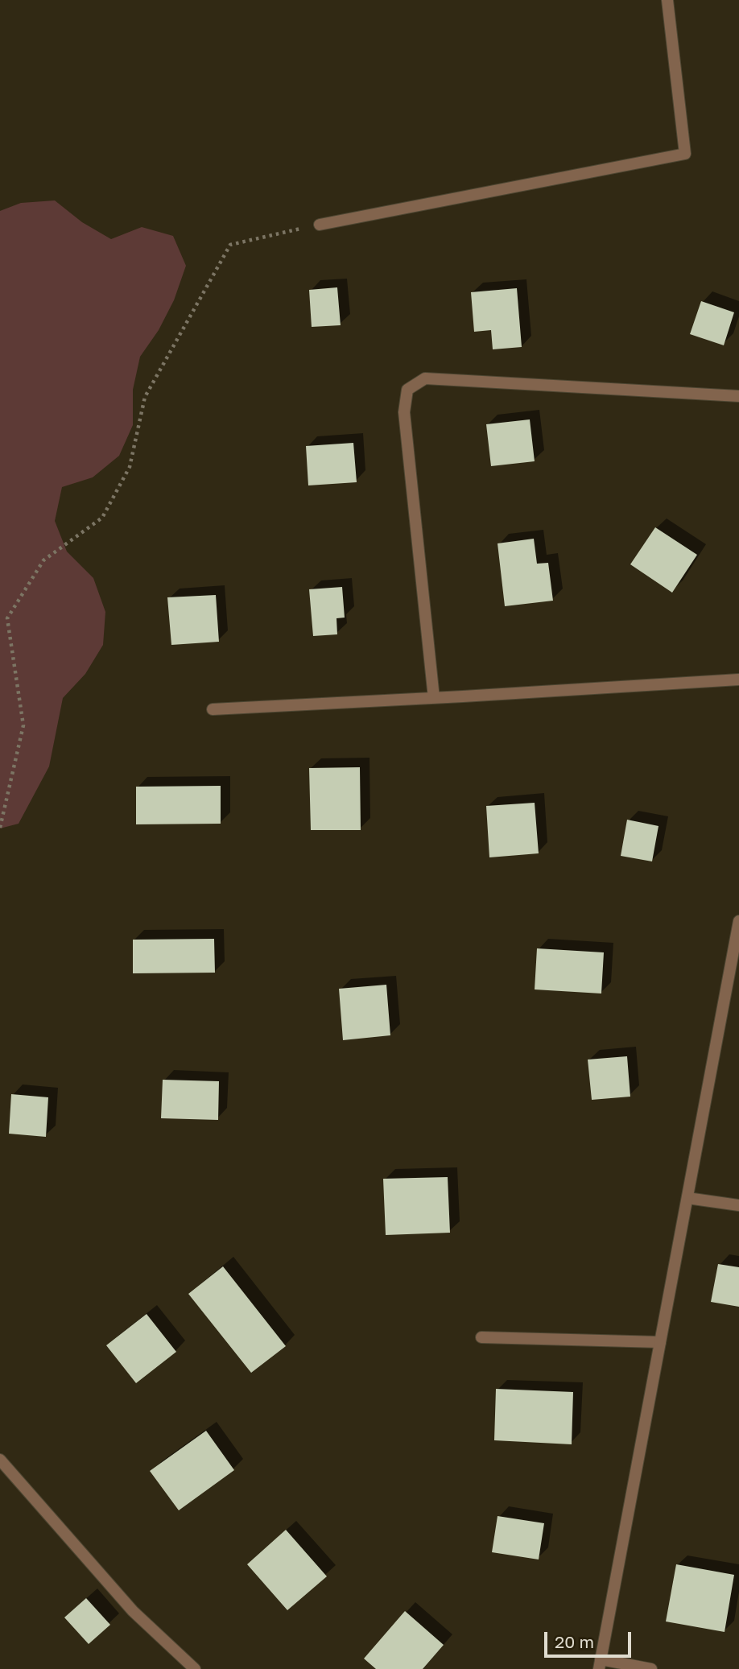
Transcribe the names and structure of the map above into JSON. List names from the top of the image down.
{
  "scale_bar": "20 m"
}
